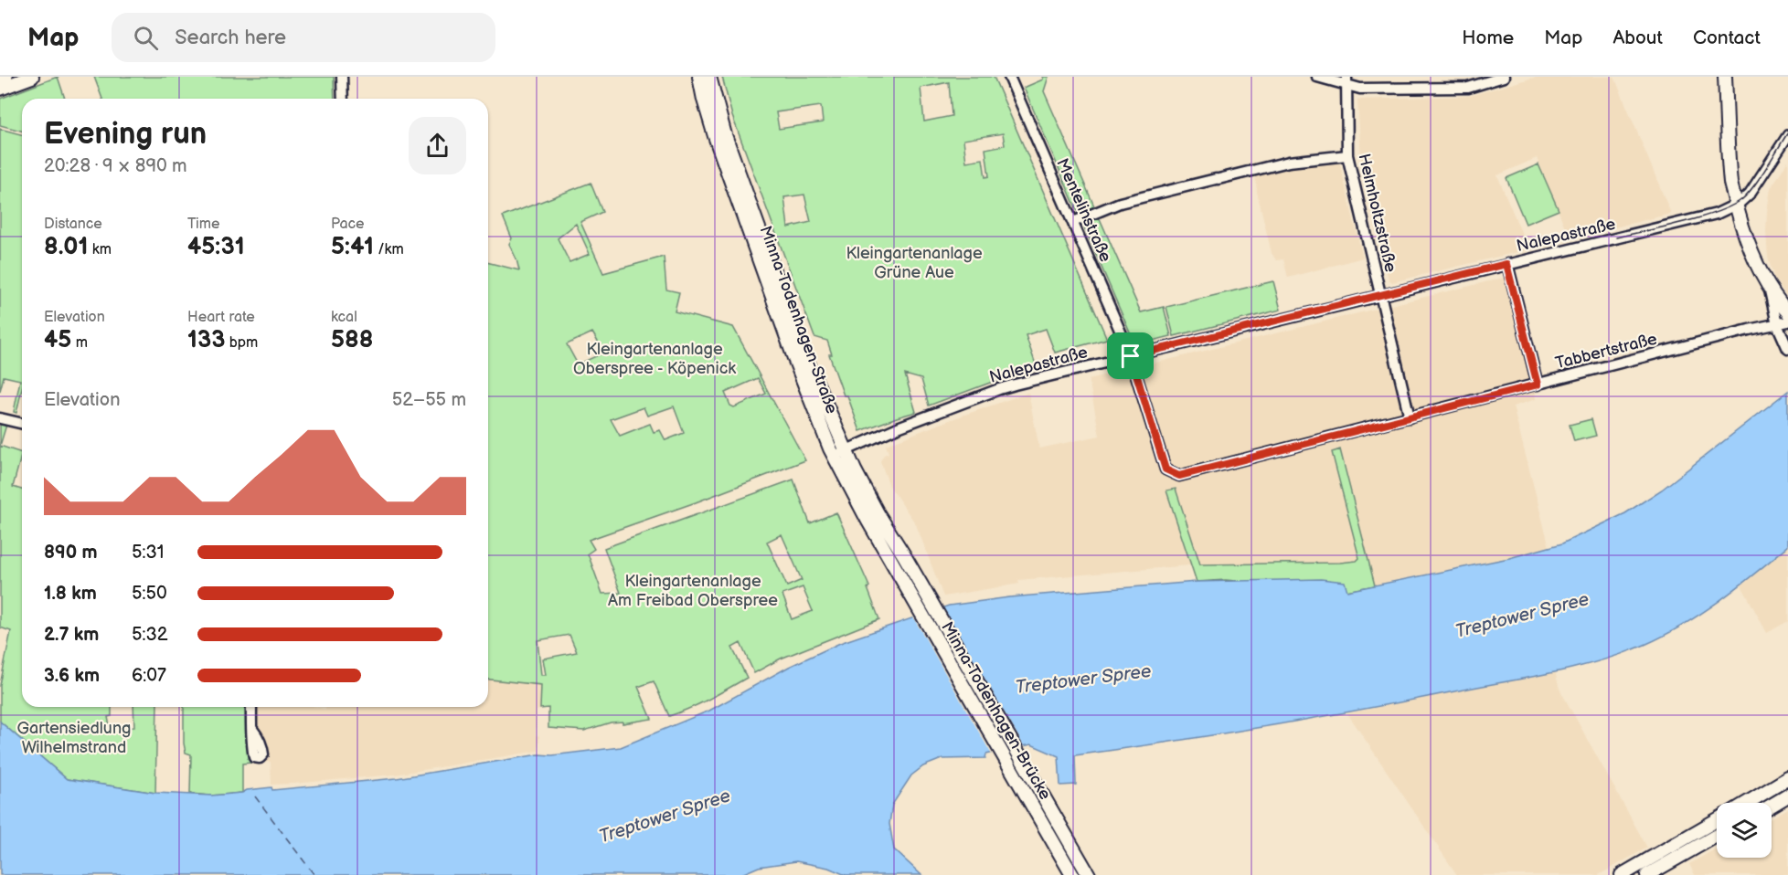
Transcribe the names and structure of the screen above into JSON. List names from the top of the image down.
{
  "streets": {
    "main road": ["Minna-Todenhagen-Straße", "Minna-Todenhagen-Brücke"],
    "street": [
      "Mentelinstraße",
      "Helmholtzstraße",
      "Nalepastraße",
      "Tabbertstraße"
    ]
  },
  "crossings": [
    ["Mentelinstraße", "Nalepastraße"],
    ["Mentelinstraße", "Tabbertstraße"],
    ["Helmholtzstraße", "Nalepastraße"],
    ["Helmholtzstraße", "Tabbertstraße"],
    ["Nalepastraße", "Minna-Todenhagen-Straße"],
    ["Nalepastraße", "Tabbertstraße"],
    ["Minna-Todenhagen-Straße", "Minna-Todenhagen-Brücke"]
  ],
  "water": ["Treptower Spree"],
  "parks": [
    "Kleingartenanlage Grüne Aue",
    "Kleingartenanlage Oberspree - Köpenick",
    "Kleingartenanlage Am Freibad Oberspree",
    "Gartensiedlung Wilhelmstrand"
  ],
  "page": {
    "header": "Map",
    "search": "Search here",
    "nav": [
      "Home",
      "Map",
      "About",
      "Contact"
    ],
    "heading": ["Evening run", "20:28 · 9 × 890 m"],
    "stats": [
      ["Distance", "8.01 km"],
      ["Time", "45:31"],
      ["Pace", "5:41 /km"],
      ["Elevation", "45 m"],
      ["Heart rate", "133 bpm"],
      ["kcal", "588"]
    ],
    "chart": ["Elevation", "52–55 m"],
    "list": [
      {
        "name": "890 m",
        "note": "5:31"
      },
      {
        "name": "1.8 km",
        "note": "5:50"
      },
      {
        "name": "2.7 km",
        "note": "5:32"
      },
      {
        "name": "3.6 km",
        "note": "6:07"
      }
    ]
  }
}
